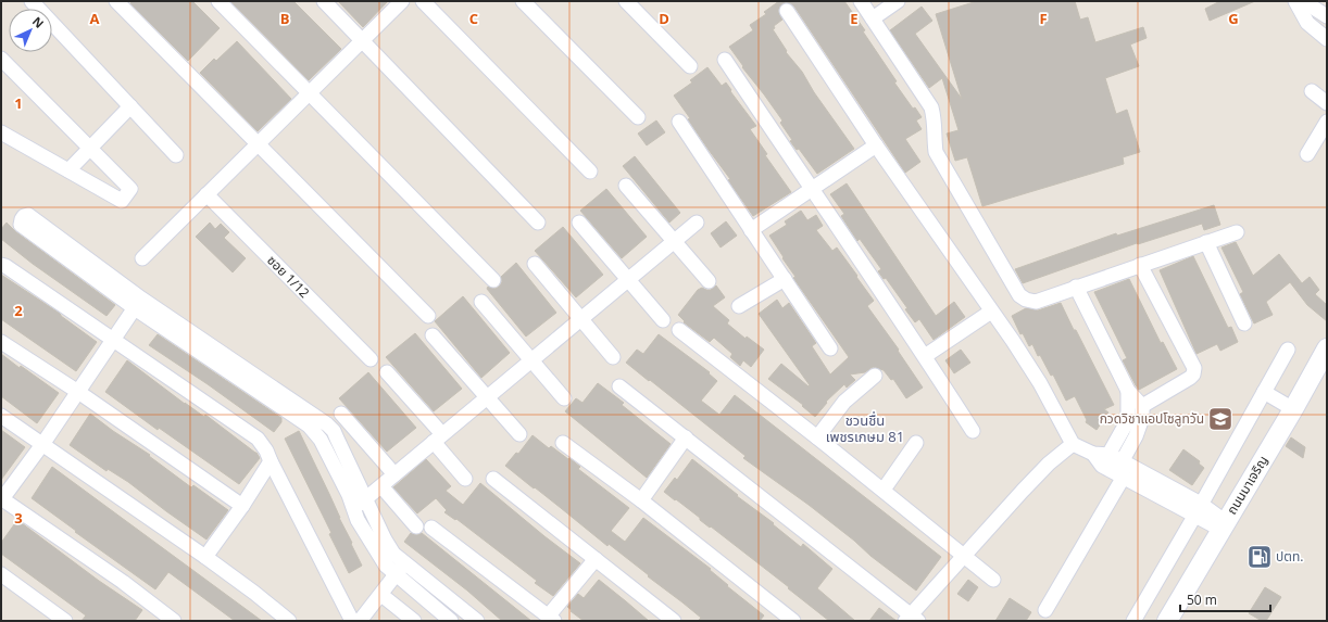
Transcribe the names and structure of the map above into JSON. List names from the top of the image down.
{
  "streets": {
    "main road": ["ถนนมาเจริญ"],
    "street": ["ซอย 1/12"]
  },
  "districts": ["ชวนชื่น เพชรเกษม 81"],
  "places": {
    "school or university": ["กวดวิชาแอปโซลูทวัน"],
    "fuel station": ["ปตท."]
  },
  "scale_bar": "50 m",
  "north": "top right",
  "grid": {
    "columns": [
      "A",
      "B",
      "C",
      "D",
      "E",
      "F",
      "G"
    ],
    "rows": ["1", "2", "3"]
  }
}
